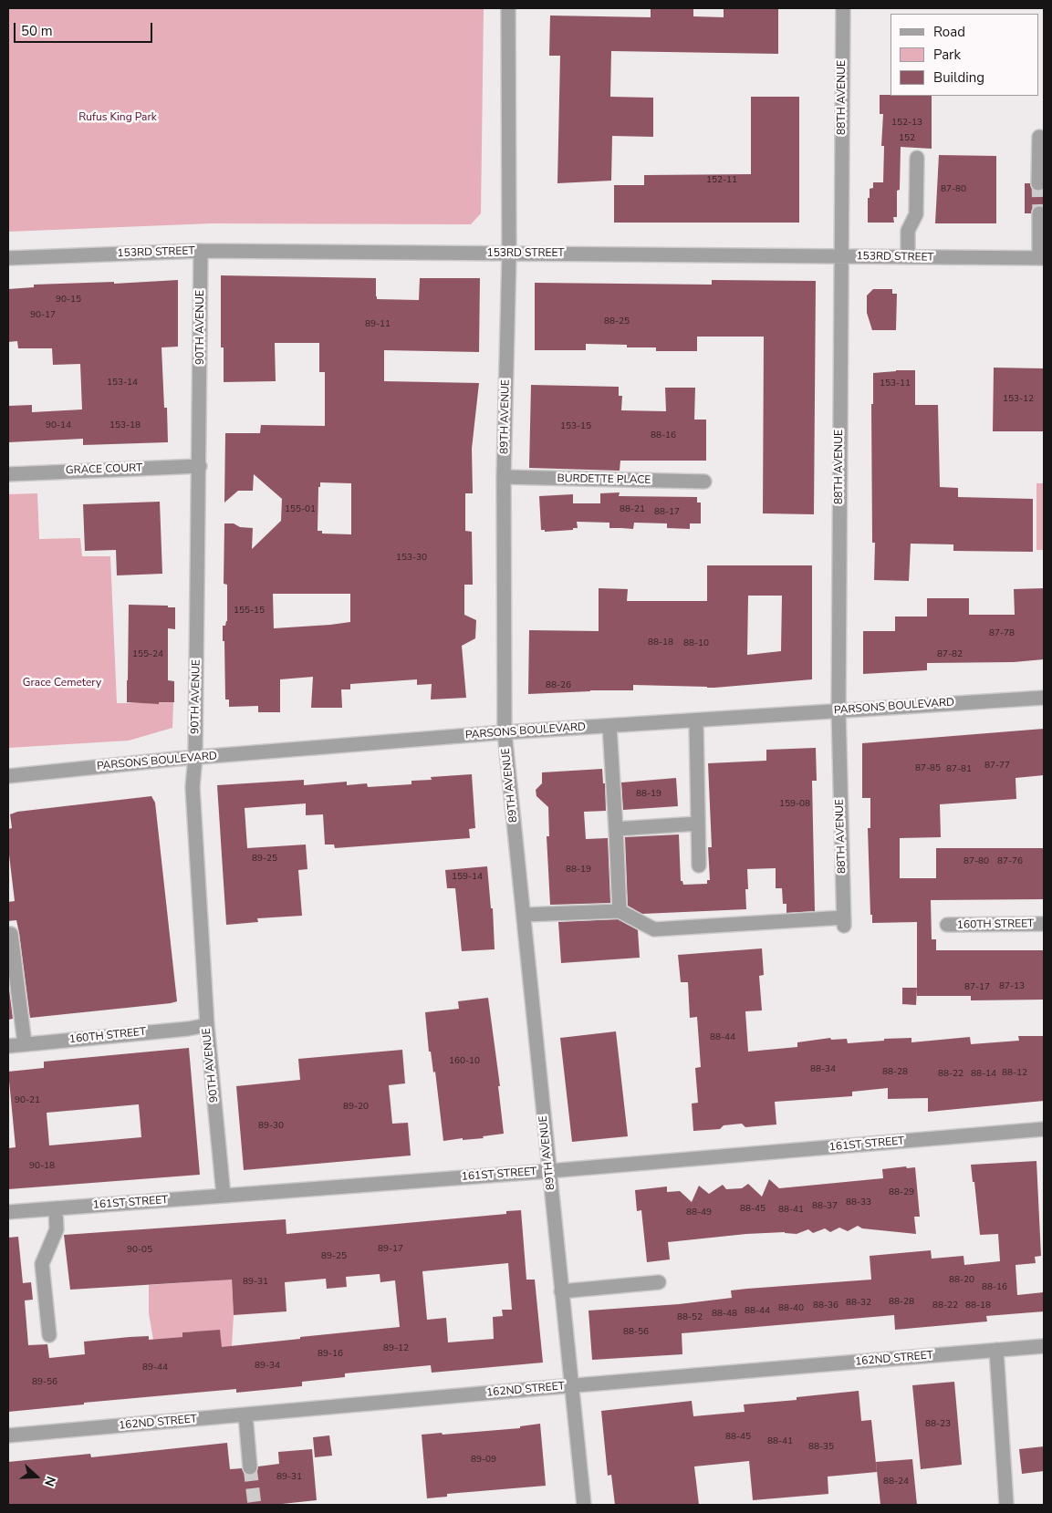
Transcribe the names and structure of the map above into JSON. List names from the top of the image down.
{
  "streets": {
    "street": [
      "88TH AVENUE",
      "153RD STREET",
      "90TH AVENUE",
      "89TH AVENUE",
      "GRACE COURT",
      "BURDETTE PLACE",
      "PARSONS BOULEVARD",
      "160TH STREET",
      "161ST STREET",
      "162ND STREET"
    ]
  },
  "crossings": [
    ["88TH AVENUE", "153RD STREET"],
    ["88TH AVENUE", "PARSONS BOULEVARD"],
    ["153RD STREET", "90TH AVENUE"],
    ["153RD STREET", "89TH AVENUE"],
    ["90TH AVENUE", "GRACE COURT"],
    ["90TH AVENUE", "PARSONS BOULEVARD"],
    ["90TH AVENUE", "160TH STREET"],
    ["90TH AVENUE", "161ST STREET"],
    ["89TH AVENUE", "BURDETTE PLACE"],
    ["89TH AVENUE", "PARSONS BOULEVARD"],
    ["89TH AVENUE", "161ST STREET"],
    ["89TH AVENUE", "162ND STREET"]
  ],
  "parks": ["Rufus King Park", "Grace Cemetery"],
  "house_numbers": [
    "152-13",
    "152",
    "152-11",
    "87-80",
    "90-15",
    "90-17",
    "88-25",
    "89-11",
    "153-14",
    "153-11",
    "153-12",
    "90-14",
    "153-18",
    "153-15",
    "88-16",
    "155-01",
    "88-21",
    "88-17",
    "153-30",
    "155-15",
    "87-78",
    "88-18",
    "88-10",
    "155-24",
    "87-82",
    "88-26",
    "87-77",
    "87-85",
    "87-81",
    "88-19",
    "159-08",
    "89-25",
    "87-80",
    "87-76",
    "88-19",
    "159-14",
    "87-13",
    "87-17",
    "88-44",
    "160-10",
    "88-34",
    "88-28",
    "88-12",
    "88-22",
    "88-14",
    "90-21",
    "89-20",
    "89-30",
    "90-18",
    "88-29",
    "88-33",
    "88-37",
    "88-45",
    "88-41",
    "88-49",
    "89-17",
    "90-05",
    "89-25",
    "88-20",
    "89-31",
    "88-16",
    "88-28",
    "88-32",
    "88-36",
    "88-22",
    "88-18",
    "88-40",
    "88-44",
    "88-48",
    "88-52",
    "88-56",
    "89-12",
    "89-16",
    "89-34",
    "89-44",
    "89-56",
    "88-23",
    "88-45",
    "88-41",
    "88-35",
    "89-09",
    "89-31",
    "88-24"
  ],
  "legend": ["Road", "Park", "Building"],
  "scale_bar": "50 m",
  "north": "right"
}
